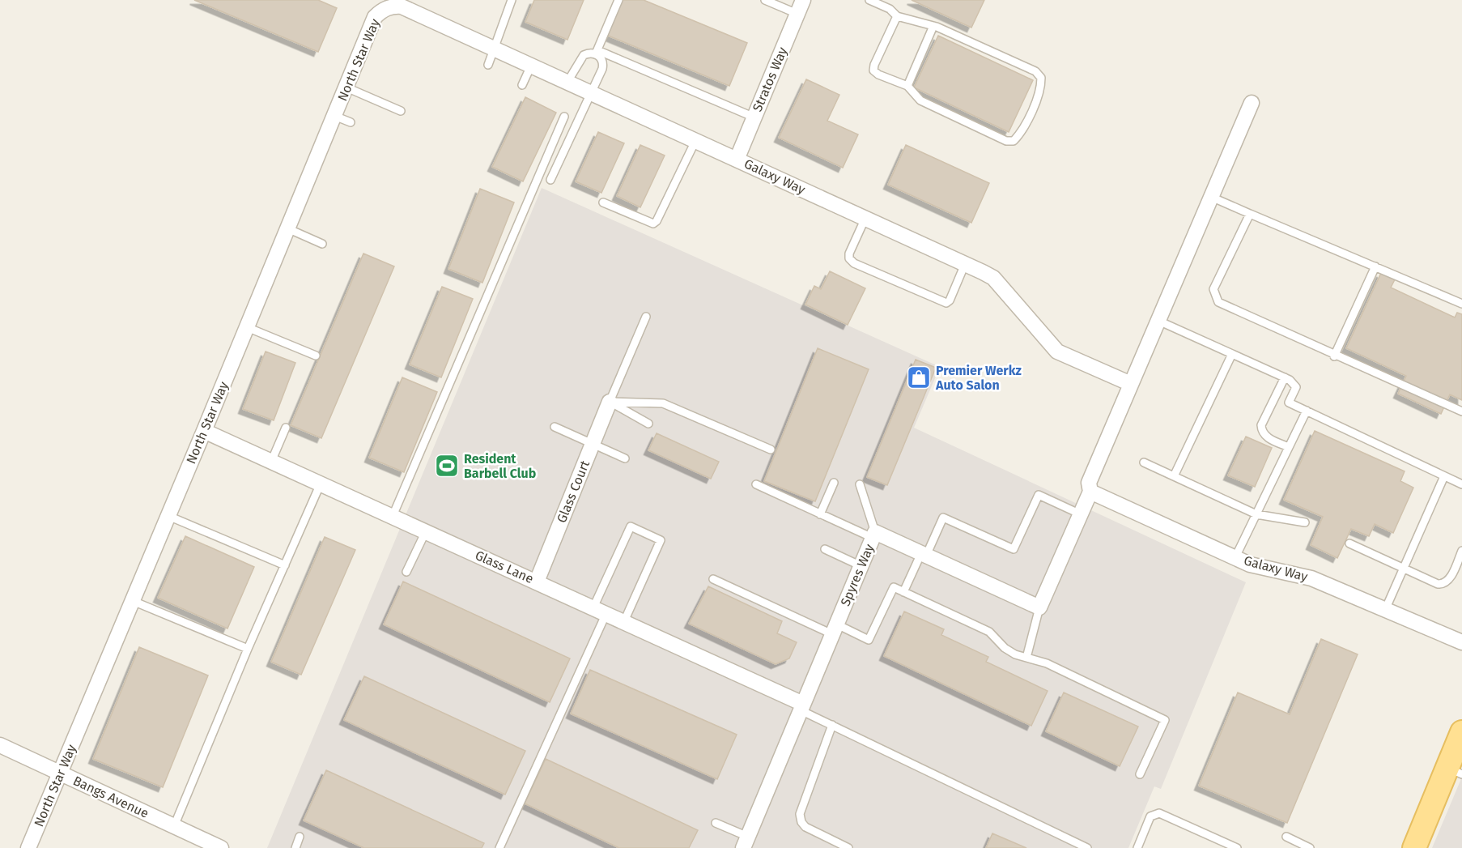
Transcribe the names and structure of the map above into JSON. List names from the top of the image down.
{
  "streets": {
    "street": [
      "North Star Way",
      "Stratos Way",
      "Galaxy Way",
      "Glass Court",
      "Glass Lane",
      "Spyres Way",
      "Bangs Avenue"
    ]
  },
  "crossings": [
    ["North Star Way", "Galaxy Way"],
    ["North Star Way", "Glass Lane"],
    ["North Star Way", "Bangs Avenue"],
    ["Stratos Way", "Galaxy Way"],
    ["Glass Court", "Glass Lane"],
    ["Glass Lane", "Spyres Way"]
  ],
  "places": {
    "shop": ["Premier Werkz Auto Salon"],
    "sports": ["Resident Barbell Club"]
  }
}
